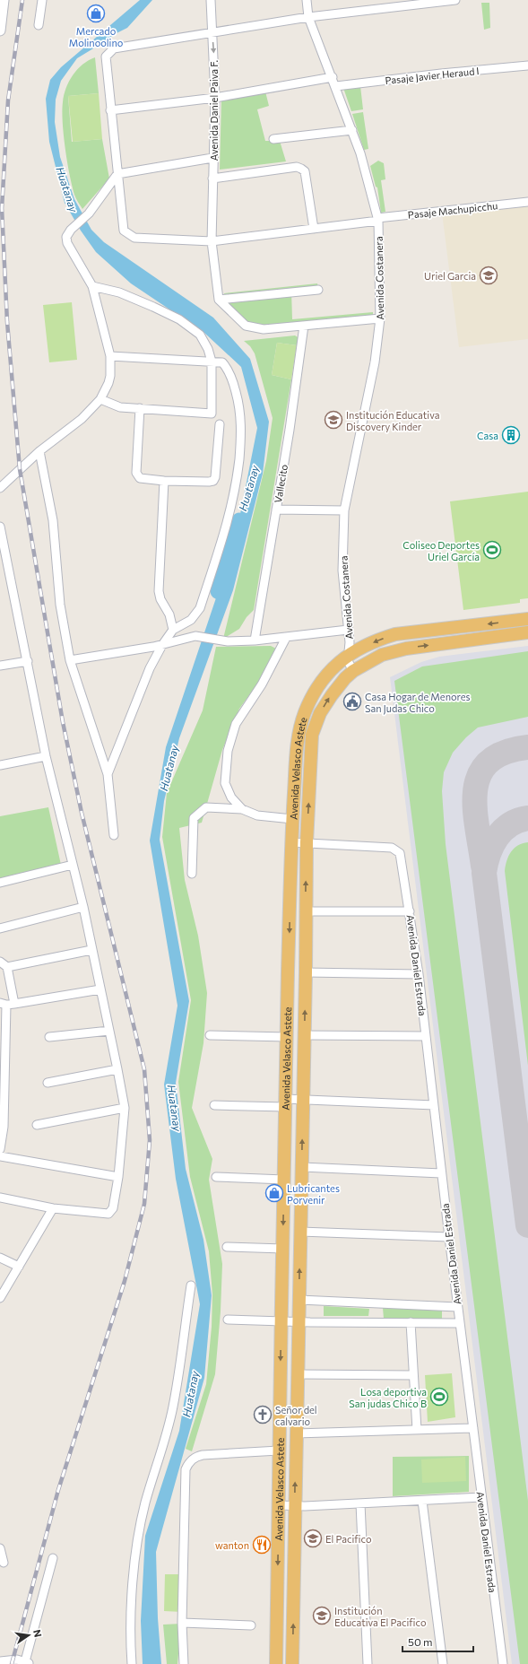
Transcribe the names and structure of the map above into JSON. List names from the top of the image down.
{
  "streets": {
    "highway": ["Avenida Velasco Astete"],
    "street": [
      "Pasaje Javier Heraud I",
      "Avenida Daniel Paiva F.",
      "Pasaje Machupicchu",
      "Avenida Costanera",
      "Vallecito",
      "Avenida Daniel Estrada"
    ]
  },
  "crossings": [
    ["Pasaje Javier Heraud I", "Avenida Costanera"],
    ["Avenida Daniel Paiva F.", "Pasaje Machupicchu"],
    ["Pasaje Machupicchu", "Avenida Costanera"],
    ["Avenida Costanera", "Avenida Velasco Astete"],
    ["Avenida Velasco Astete", "Avenida Daniel Estrada"]
  ],
  "water": ["Huatanay"],
  "places": {
    "shop": ["Mercado Molinoolino", "Lubricantes Porvenir"],
    "school or university": [
      "Uriel Garcia",
      "Institución Educativa Discovery Kinder",
      "El Pacifico",
      "Institución Educativa El Pacifico"
    ],
    "building": ["Casa"],
    "sports": ["Coliseo Deportes Uriel García", "Losa deportiva San judas Chico B"],
    "public building": ["Casa Hogar de Menores San Judas Chico"],
    "church": ["Señor del calvario"],
    "restaurant": ["wanton"]
  },
  "scale_bar": "50 m",
  "north": "right"
}
